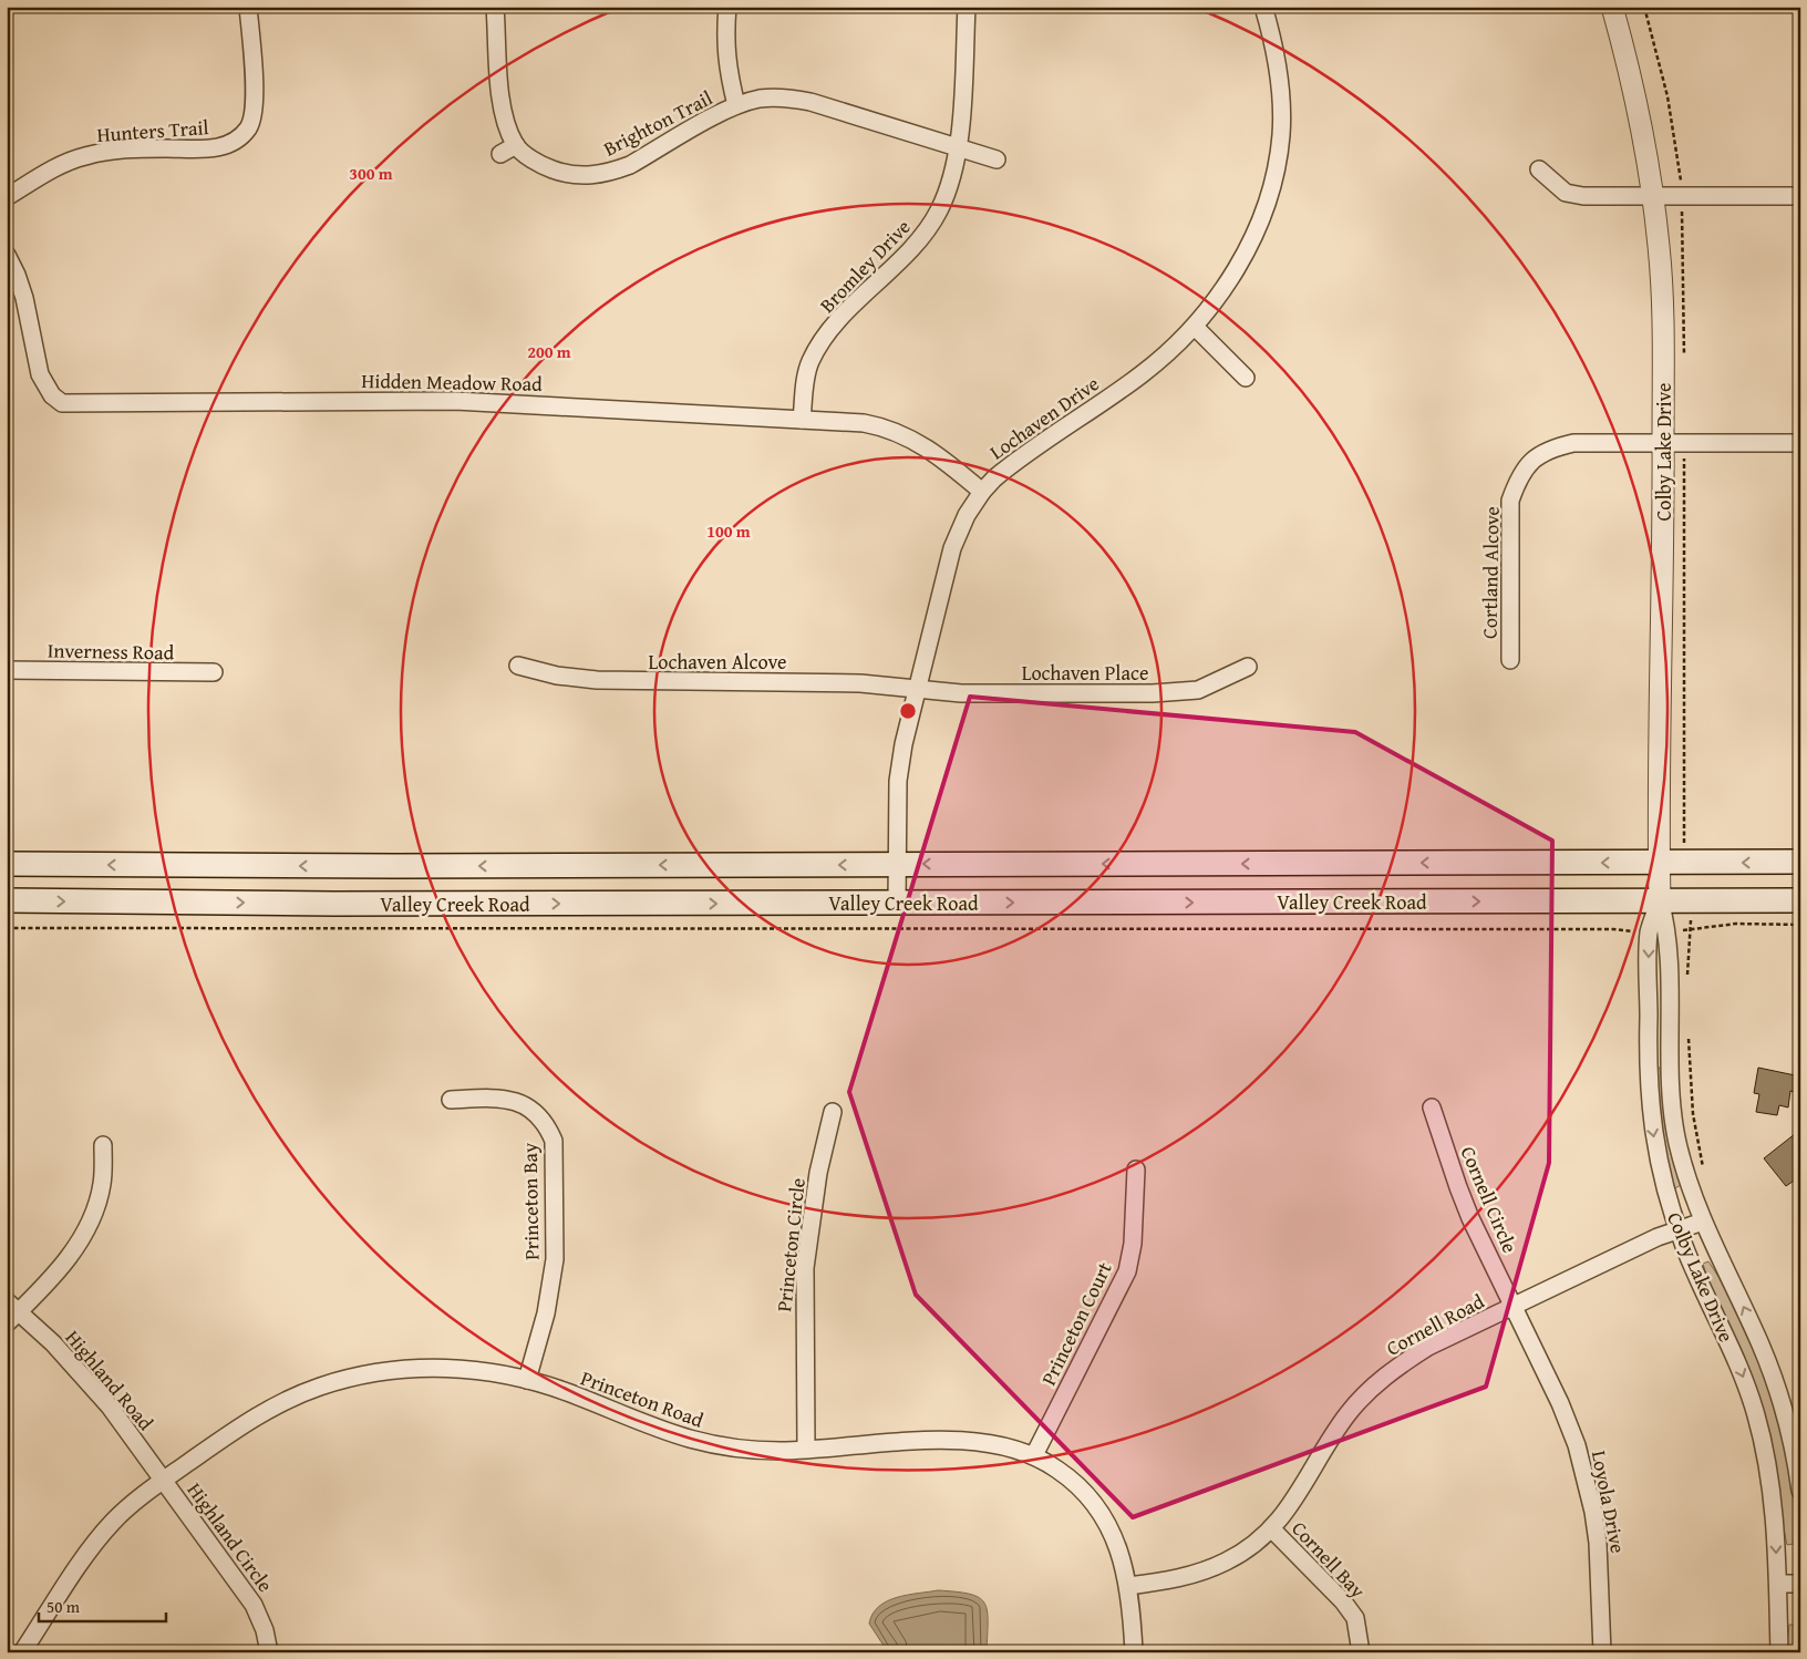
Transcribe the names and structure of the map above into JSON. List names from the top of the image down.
{
  "streets": {
    "main road": ["Valley Creek Road"],
    "street": [
      "Brighton Trail",
      "Hunters Trail",
      "Bromley Drive",
      "Hidden Meadow Road",
      "Lochaven Drive",
      "Colby Lake Drive",
      "Cortland Alcove",
      "Inverness Road",
      "Lochaven Alcove",
      "Lochaven Place",
      "Cornell Circle",
      "Princeton Bay",
      "Princeton Circle",
      "Princeton Court",
      "Cornell Road",
      "Highland Road",
      "Princeton Road",
      "Loyola Drive",
      "Highland Circle",
      "Cornell Bay"
    ]
  },
  "crossings": [
    ["Brighton Trail", "Bromley Drive"],
    ["Bromley Drive", "Hidden Meadow Road"],
    ["Hidden Meadow Road", "Lochaven Drive"],
    ["Lochaven Drive", "Lochaven Alcove"],
    ["Lochaven Drive", "Lochaven Place"],
    ["Lochaven Drive", "Valley Creek Road"],
    ["Colby Lake Drive", "Cortland Alcove"],
    ["Colby Lake Drive", "Valley Creek Road"],
    ["Colby Lake Drive", "Cornell Road"],
    ["Lochaven Alcove", "Lochaven Place"],
    ["Cornell Circle", "Cornell Road"],
    ["Cornell Circle", "Loyola Drive"],
    ["Princeton Bay", "Princeton Road"],
    ["Princeton Circle", "Princeton Road"],
    ["Princeton Court", "Princeton Road"],
    ["Cornell Road", "Princeton Road"],
    ["Cornell Road", "Loyola Drive"],
    ["Cornell Road", "Cornell Bay"],
    ["Highland Road", "Princeton Road"],
    ["Highland Road", "Highland Circle"],
    ["Princeton Road", "Highland Circle"]
  ],
  "scale_bar": "50 m",
  "rings": ["300 m", "200 m", "100 m"]
}
